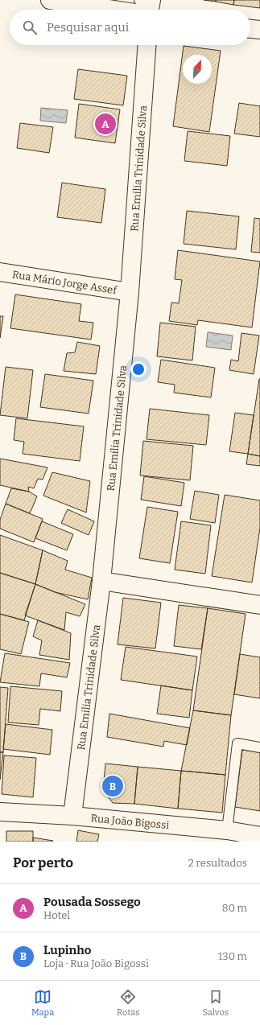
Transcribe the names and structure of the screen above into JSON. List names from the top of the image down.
{
  "streets": {
    "street": ["Rua Emilia Trinidade Silva", "Rua Mário Jorge Assef", "Rua João Bigossi"]
  },
  "crossings": [
    ["Rua Emilia Trinidade Silva", "Rua Mário Jorge Assef"],
    ["Rua Emilia Trinidade Silva", "Rua João Bigossi"]
  ],
  "north": "top right",
  "page": {
    "search": "Pesquisar aqui",
    "pins": ["A", "B"],
    "heading": ["Por perto", "2 resultados"],
    "list": [
      {
        "mark": "A",
        "name": "Pousada Sossego",
        "note": "Hotel",
        "value": "80 m"
      },
      {
        "mark": "B",
        "name": "Lupinho",
        "note": "Loja · Rua João Bigossi",
        "value": "130 m"
      }
    ],
    "nav": ["Mapa", "Rotas", "Salvos"]
  }
}
